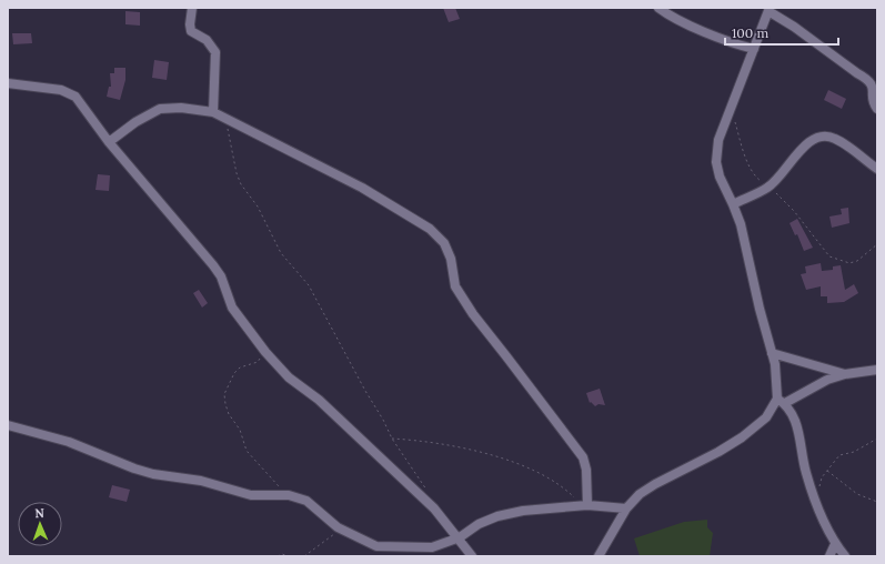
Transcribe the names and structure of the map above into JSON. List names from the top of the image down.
{
  "scale_bar": "100 m",
  "north": "top"
}
